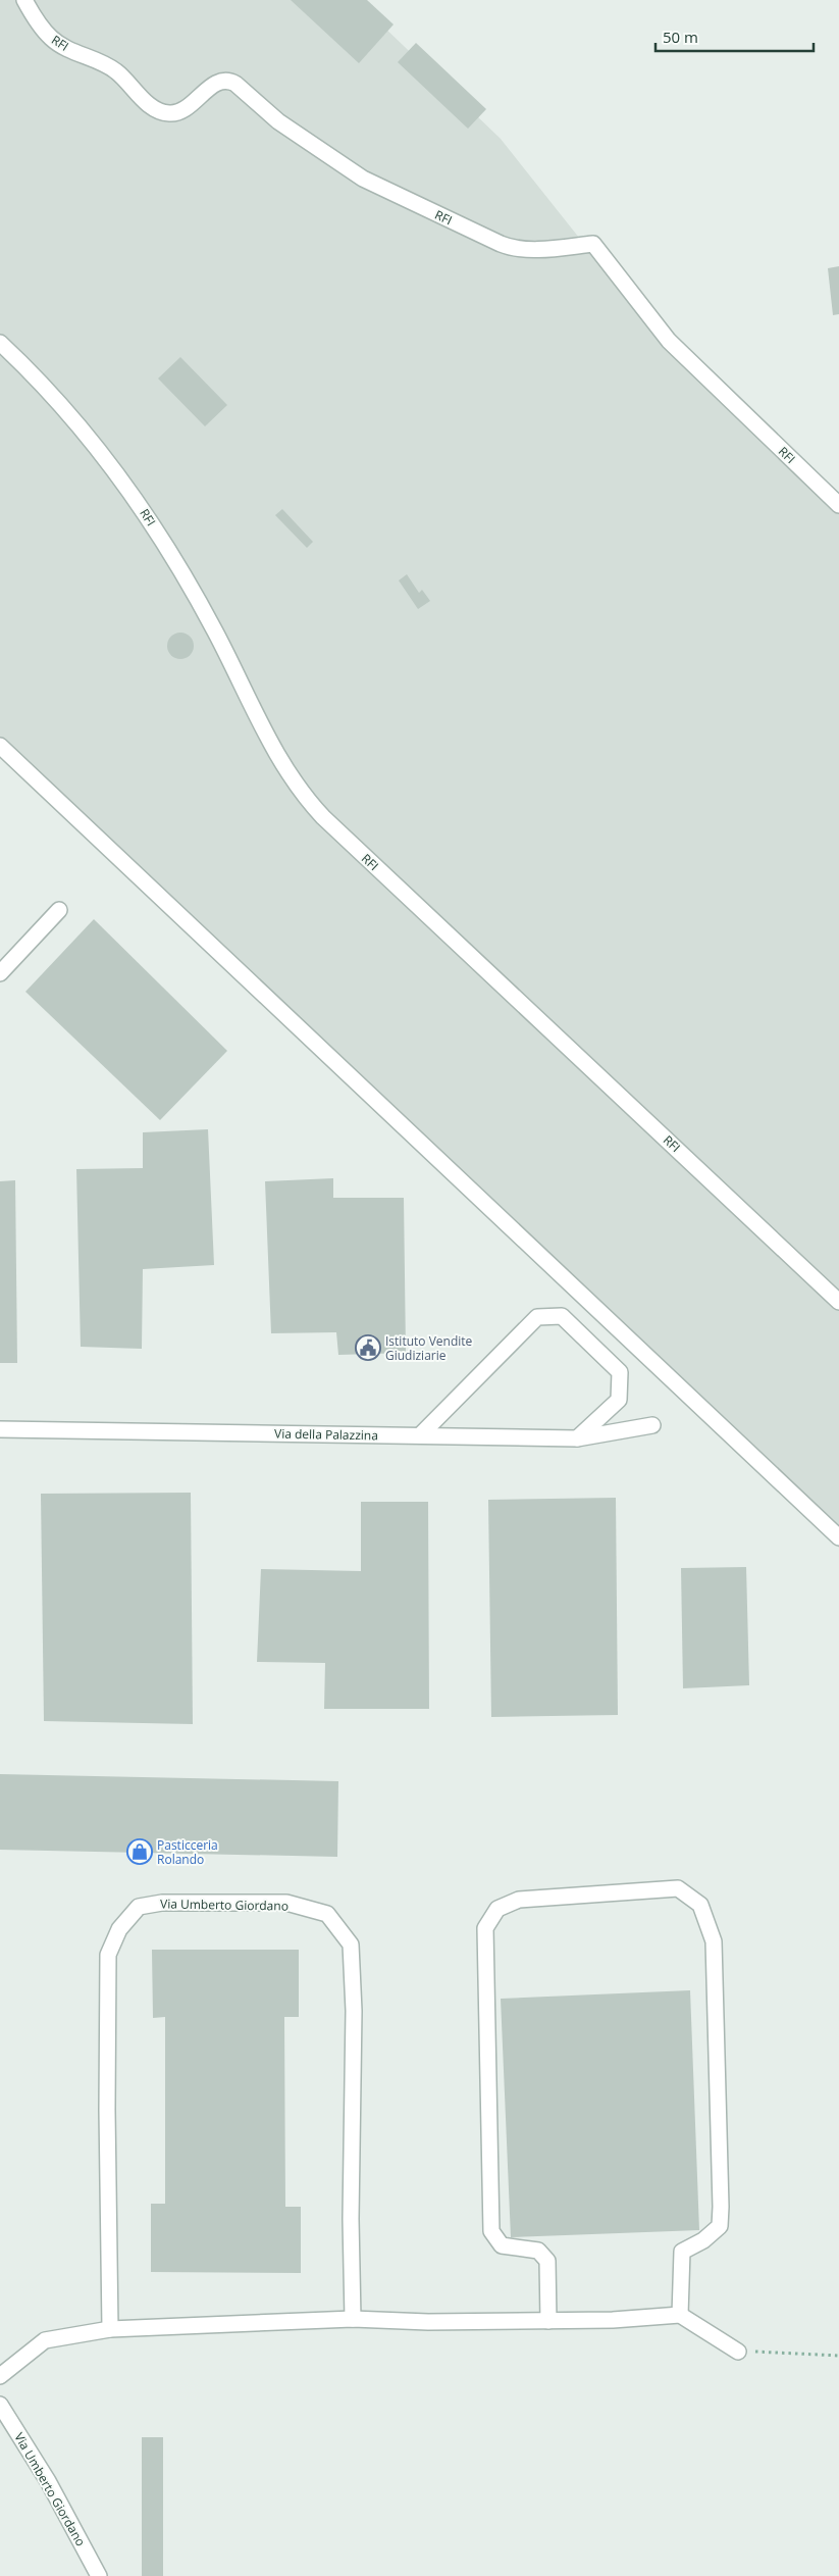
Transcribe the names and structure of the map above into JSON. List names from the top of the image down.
{
  "streets": {
    "street": ["RFI", "Via della Palazzina", "Via Umberto Giordano"]
  },
  "places": {
    "public building": ["Istituto Vendite Giudiziarie"],
    "shop": ["Pasticceria Rolando"]
  },
  "scale_bar": "50 m"
}
